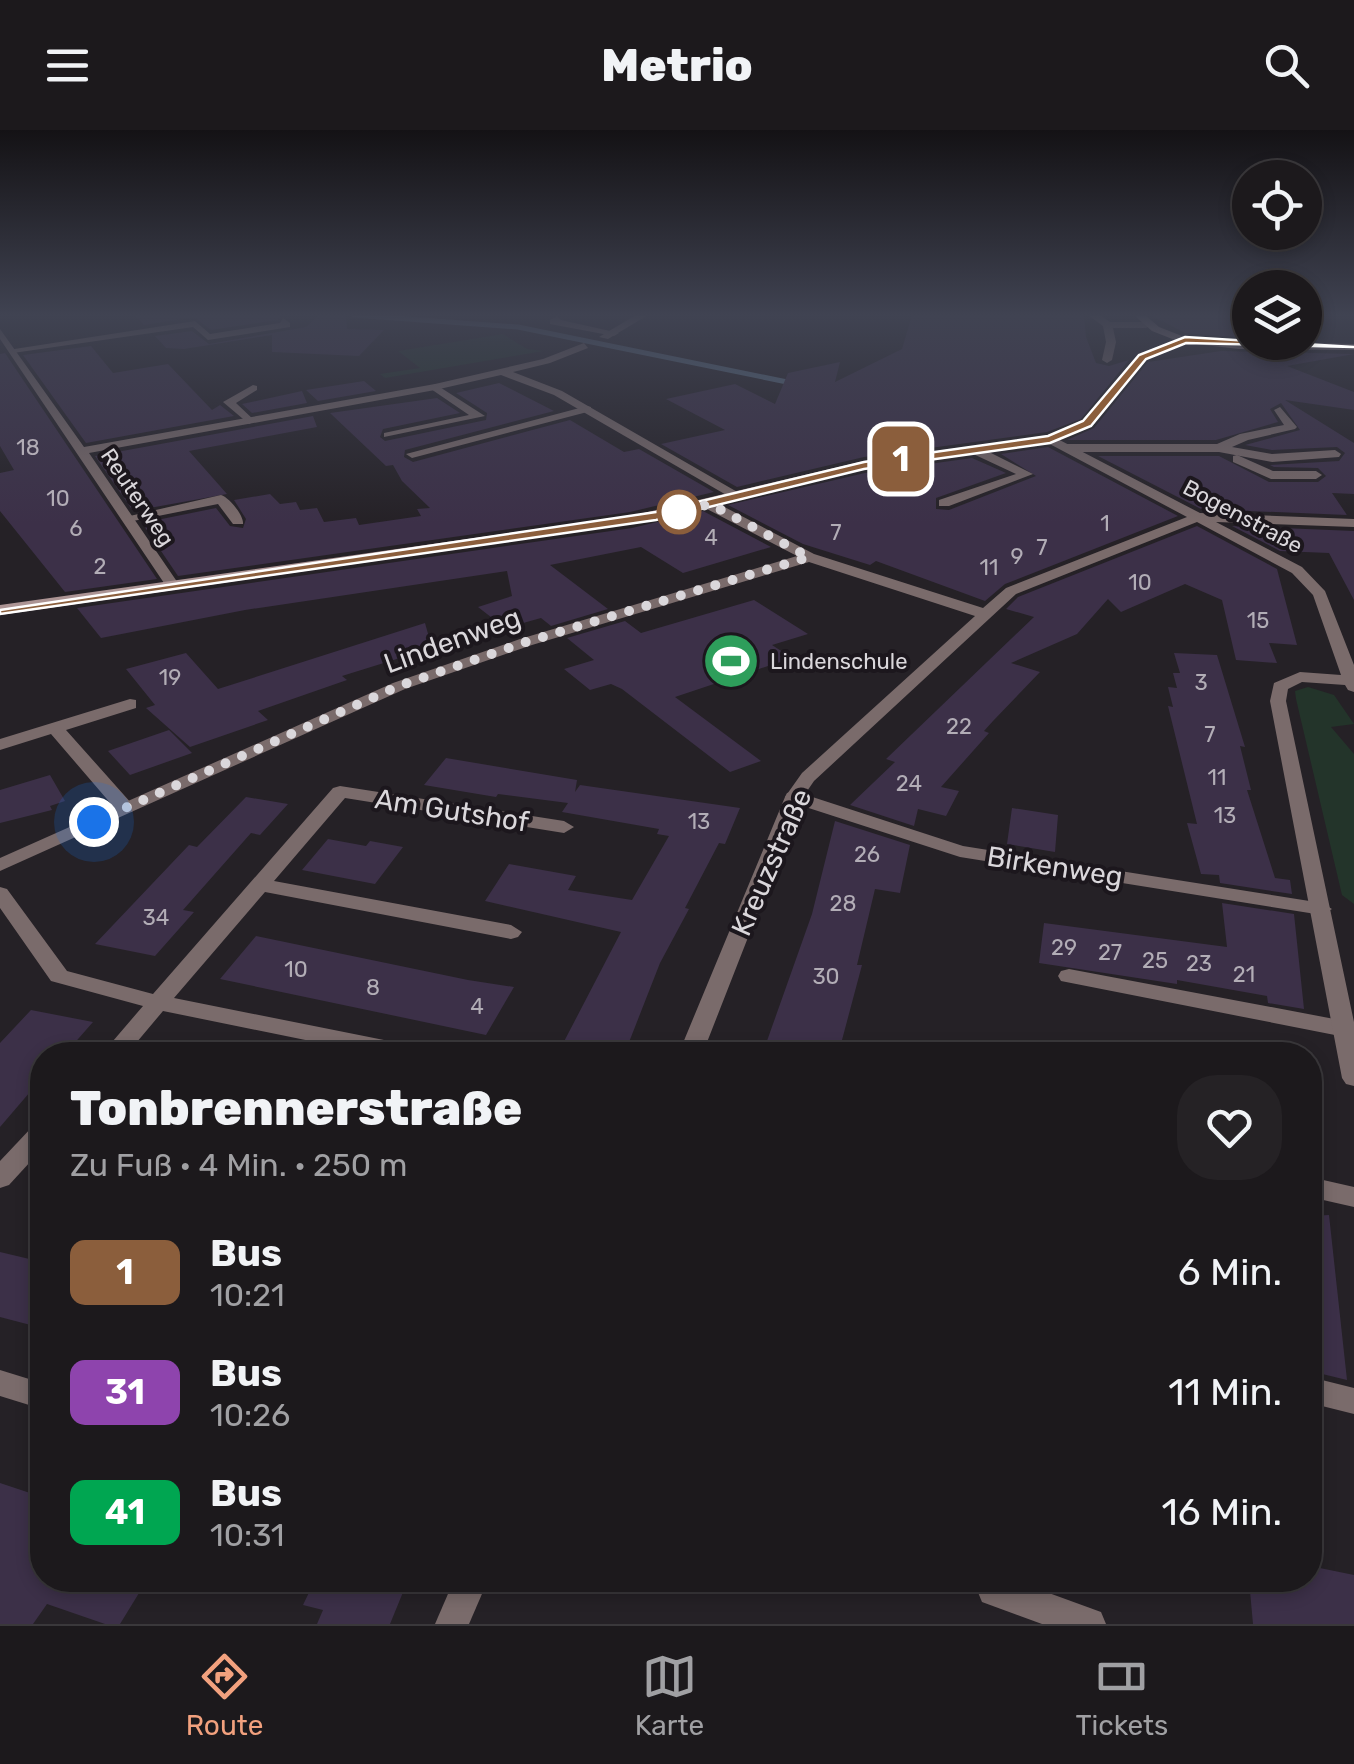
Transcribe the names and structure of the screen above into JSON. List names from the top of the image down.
{
  "streets": {
    "street": [
      "Reuterweg",
      "Bogenstraße",
      "Lindenweg",
      "Am Gutshof",
      "Kreuzstraße",
      "Birkenweg"
    ]
  },
  "crossings": [
    ["Bogenstraße", "Kreuzstraße"],
    ["Kreuzstraße", "Birkenweg"]
  ],
  "places": {
    "sports": ["Lindenschule"]
  },
  "lines": ["bus line 1"],
  "house_numbers": [
    "18",
    "10",
    "1",
    "6",
    "7",
    "4",
    "7",
    "9",
    "2",
    "11",
    "10",
    "15",
    "19",
    "3",
    "22",
    "7",
    "11",
    "24",
    "13",
    "13",
    "26",
    "28",
    "34",
    "29",
    "27",
    "25",
    "23",
    "10",
    "21",
    "30",
    "8",
    "4"
  ],
  "page": {
    "header": "Metrio",
    "on_map": "1",
    "heading": ["Tonbrennerstraße", "Zu Fuß · 4 Min. · 250 m"],
    "list": [
      {
        "mark": "1",
        "name": "Bus",
        "note": "10:21",
        "value": "6 Min."
      },
      {
        "mark": "31",
        "name": "Bus",
        "note": "10:26",
        "value": "11 Min."
      },
      {
        "mark": "41",
        "name": "Bus",
        "note": "10:31",
        "value": "16 Min."
      }
    ],
    "tabs": ["Route", "Karte", "Tickets"]
  }
}
